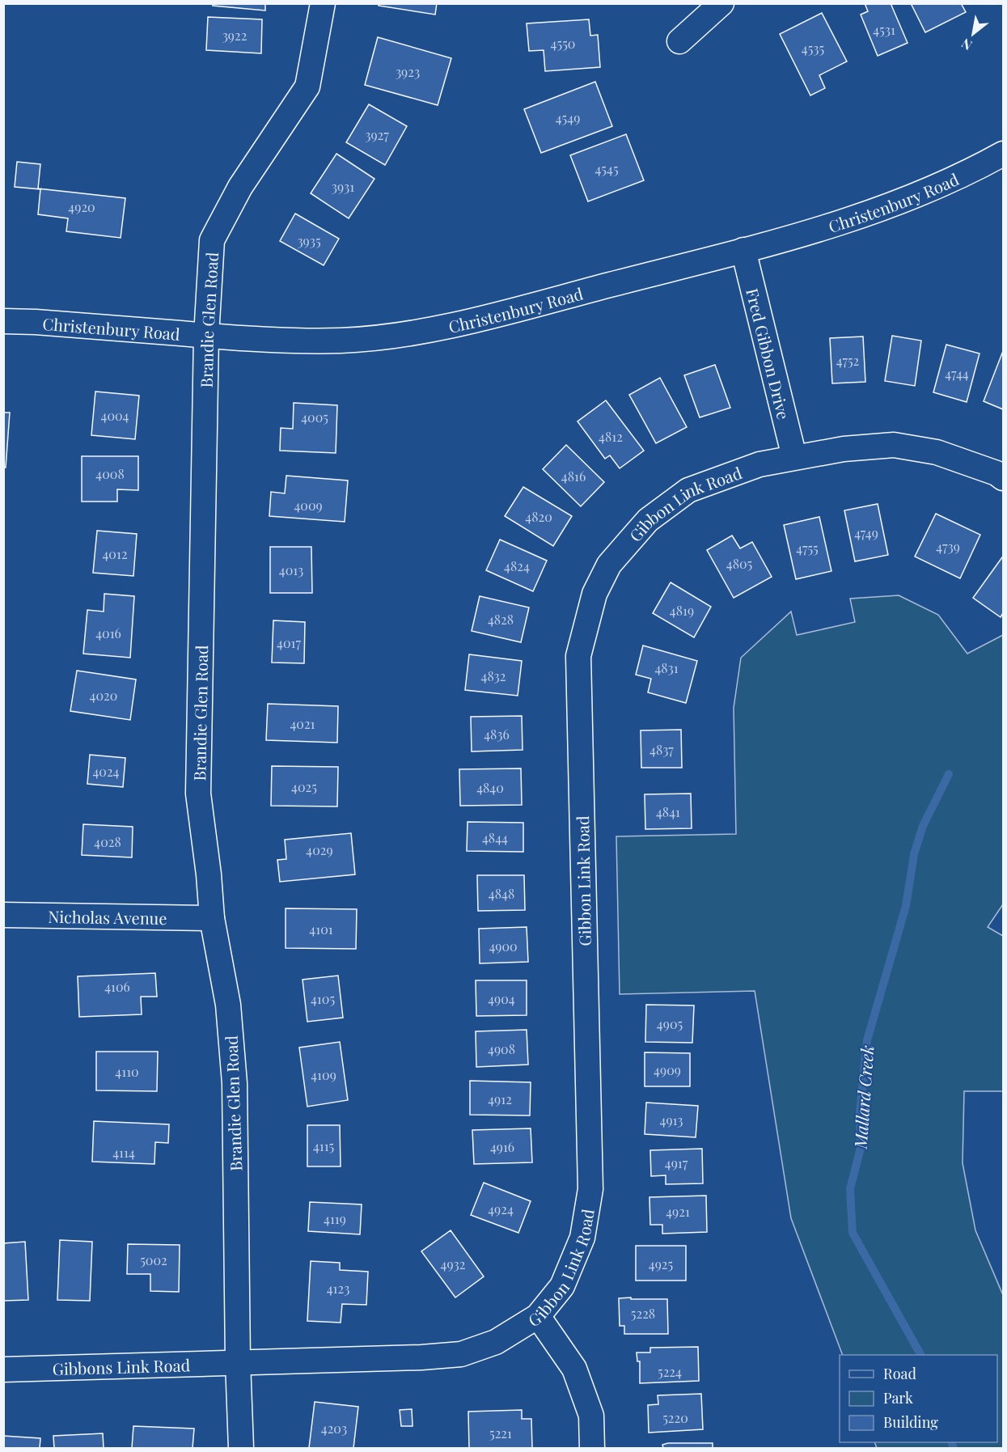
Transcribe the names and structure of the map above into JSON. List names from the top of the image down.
{
  "streets": {
    "street": [
      "Christenbury Road",
      "Brandie Glen Road",
      "Fred Gibbon Drive",
      "Gibbon Link Road",
      "Nicholas Avenue",
      "Gibbons Link Road"
    ]
  },
  "crossings": [
    ["Christenbury Road", "Brandie Glen Road"],
    ["Christenbury Road", "Fred Gibbon Drive"],
    ["Brandie Glen Road", "Gibbon Link Road"],
    ["Brandie Glen Road", "Nicholas Avenue"],
    ["Brandie Glen Road", "Gibbons Link Road"],
    ["Fred Gibbon Drive", "Gibbon Link Road"],
    ["Gibbon Link Road", "Gibbons Link Road"]
  ],
  "water": ["Mallard Creek"],
  "house_numbers": [
    "4531",
    "3922",
    "4550",
    "4535",
    "3923",
    "4549",
    "3927",
    "4545",
    "3931",
    "4920",
    "3935",
    "4752",
    "4744",
    "4004",
    "4005",
    "4812",
    "4008",
    "4816",
    "4009",
    "4820",
    "4749",
    "4739",
    "4755",
    "4012",
    "4805",
    "4824",
    "4013",
    "4819",
    "4828",
    "4016",
    "4017",
    "4831",
    "4832",
    "4020",
    "4021",
    "4836",
    "4837",
    "4024",
    "4025",
    "4840",
    "4841",
    "4844",
    "4028",
    "4029",
    "4848",
    "4101",
    "4900",
    "4106",
    "4105",
    "4904",
    "4905",
    "4908",
    "4909",
    "4110",
    "4109",
    "4912",
    "4913",
    "4115",
    "4916",
    "4114",
    "4917",
    "4924",
    "4921",
    "4119",
    "5002",
    "4932",
    "4925",
    "4123",
    "5228",
    "5224",
    "5220",
    "4203",
    "5221"
  ],
  "legend": ["Road", "Park", "Building"],
  "north": "bottom left"
}
